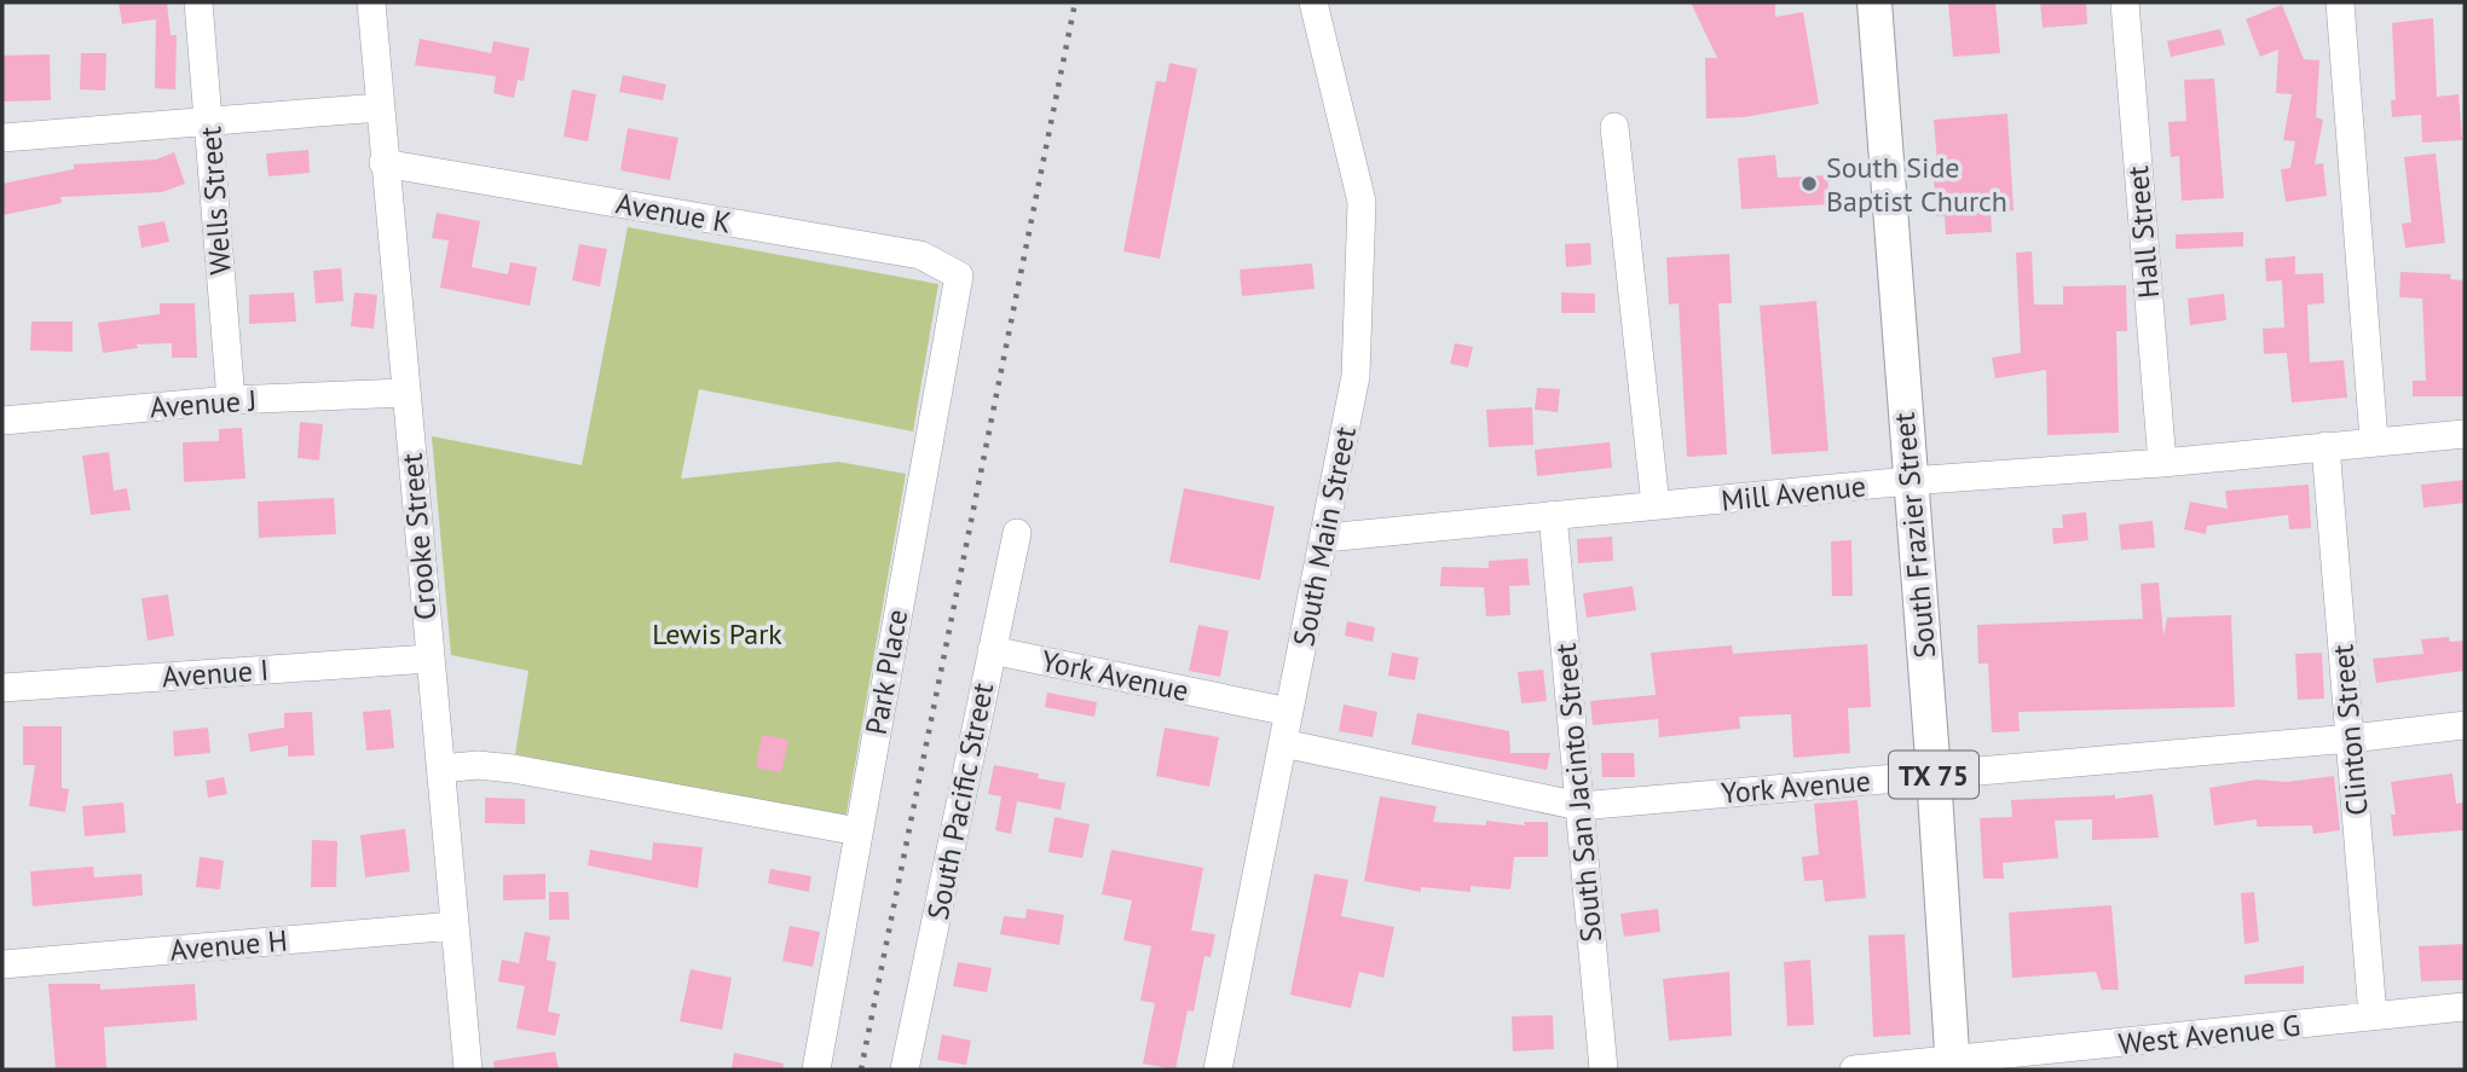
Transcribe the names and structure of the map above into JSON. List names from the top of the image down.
{
  "streets": {
    "main road": ["South Frazier Street", "TX 75"],
    "street": [
      "Wells Street",
      "Avenue K",
      "Hall Street",
      "Avenue J",
      "Mill Avenue",
      "Crooke Street",
      "South Main Street",
      "Park Place",
      "Avenue I",
      "York Avenue",
      "Clinton Street",
      "South San Jacinto Street",
      "South Pacific Street",
      "Avenue H",
      "West Avenue G"
    ]
  },
  "crossings": [
    ["Wells Street", "Avenue J"],
    ["Avenue K", "Crooke Street"],
    ["Avenue K", "Park Place"],
    ["Hall Street", "Mill Avenue"],
    ["Avenue J", "Crooke Street"],
    ["Mill Avenue", "South Frazier Street"],
    ["Mill Avenue", "South Main Street"],
    ["Mill Avenue", "Clinton Street"],
    ["Mill Avenue", "South San Jacinto Street"],
    ["South Frazier Street", "York Avenue"],
    ["South Frazier Street", "West Avenue G"],
    ["Crooke Street", "Avenue I"],
    ["Crooke Street", "Avenue H"],
    ["South Main Street", "York Avenue"],
    ["York Avenue", "Clinton Street"],
    ["York Avenue", "South San Jacinto Street"],
    ["York Avenue", "South Pacific Street"],
    ["Clinton Street", "West Avenue G"]
  ],
  "parks": ["Lewis Park"],
  "places": ["South Side Baptist Church"]
}
